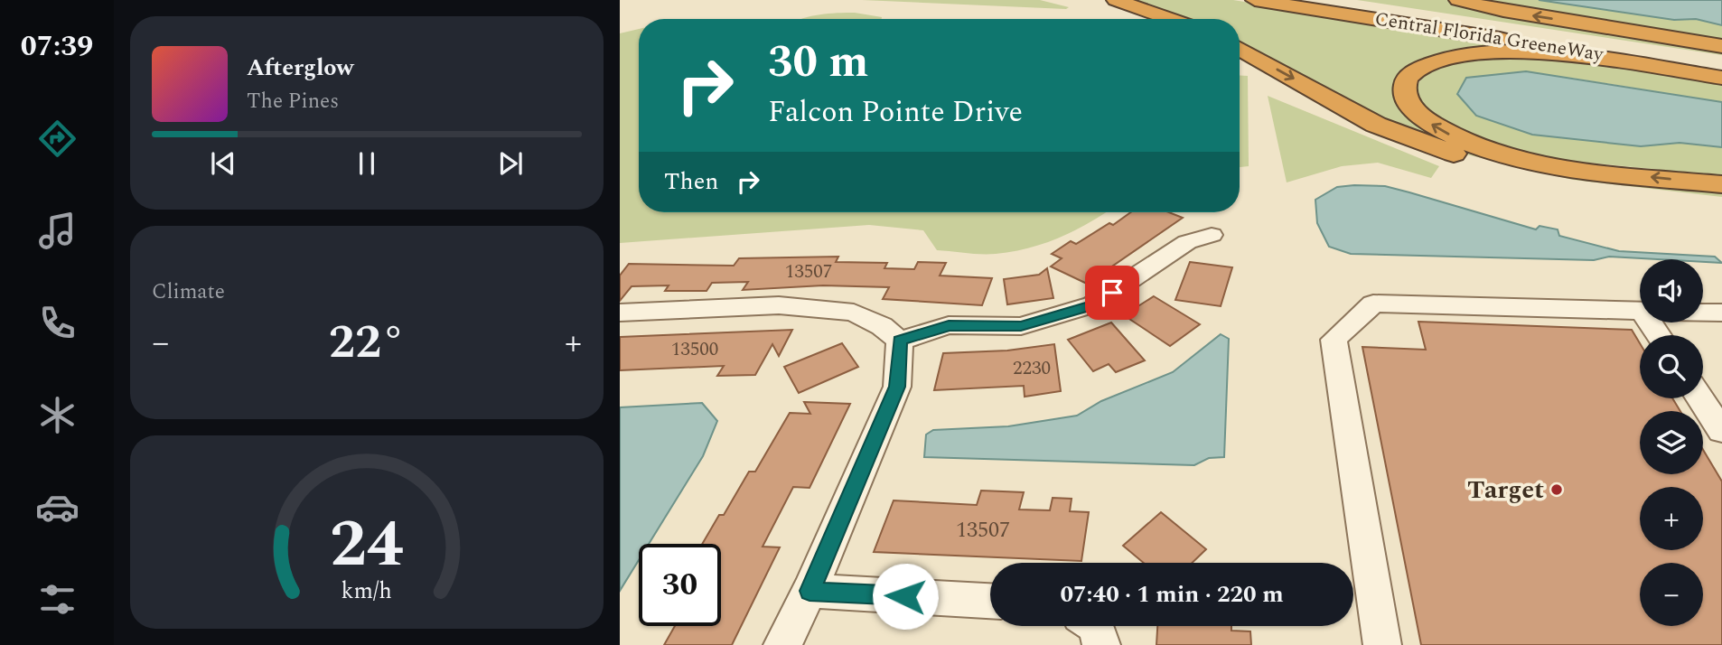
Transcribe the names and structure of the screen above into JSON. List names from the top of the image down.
{
  "streets": {
    "highway": ["Central Florida GreeneWay"]
  },
  "places": ["Target"],
  "house_numbers": [
    "13507",
    "13500",
    "2230",
    "13507"
  ],
  "page": {
    "tabs": "07:39",
    "turn": ["30 m", "Falcon Pointe Drive"],
    "song": ["Afterglow", "The Pines"],
    "then": "Then",
    "tile": "Climate",
    "map_buttons": ["+", "−"],
    "heat": ["−", "22°", "+"],
    "limit": "30",
    "trip": "07:40 · 1 min · 220 m",
    "gauge": ["24", "km/h"]
  }
}
